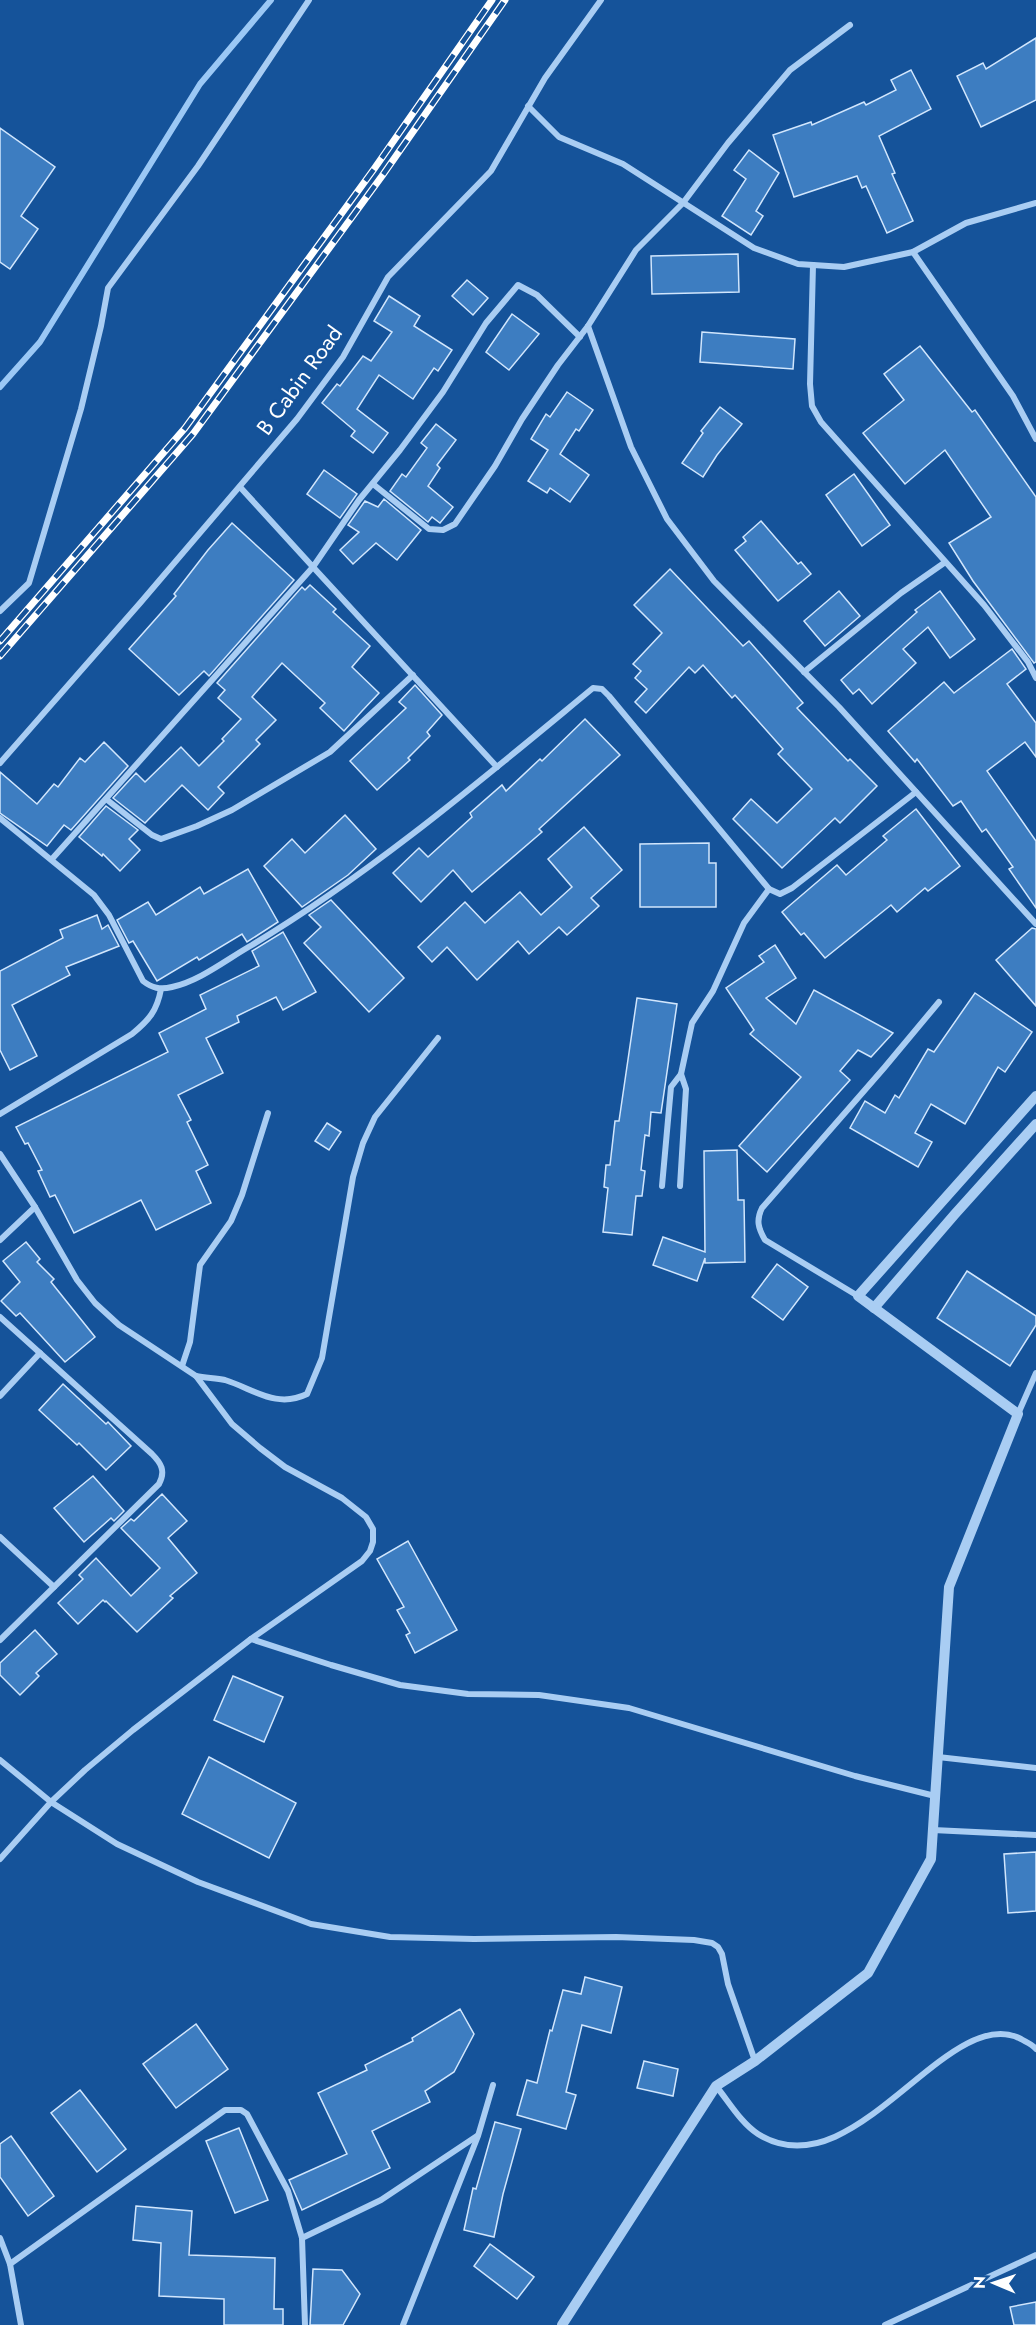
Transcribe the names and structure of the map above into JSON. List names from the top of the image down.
{
  "streets": {
    "street": ["B Cabin Road"]
  },
  "north": "left"
}
